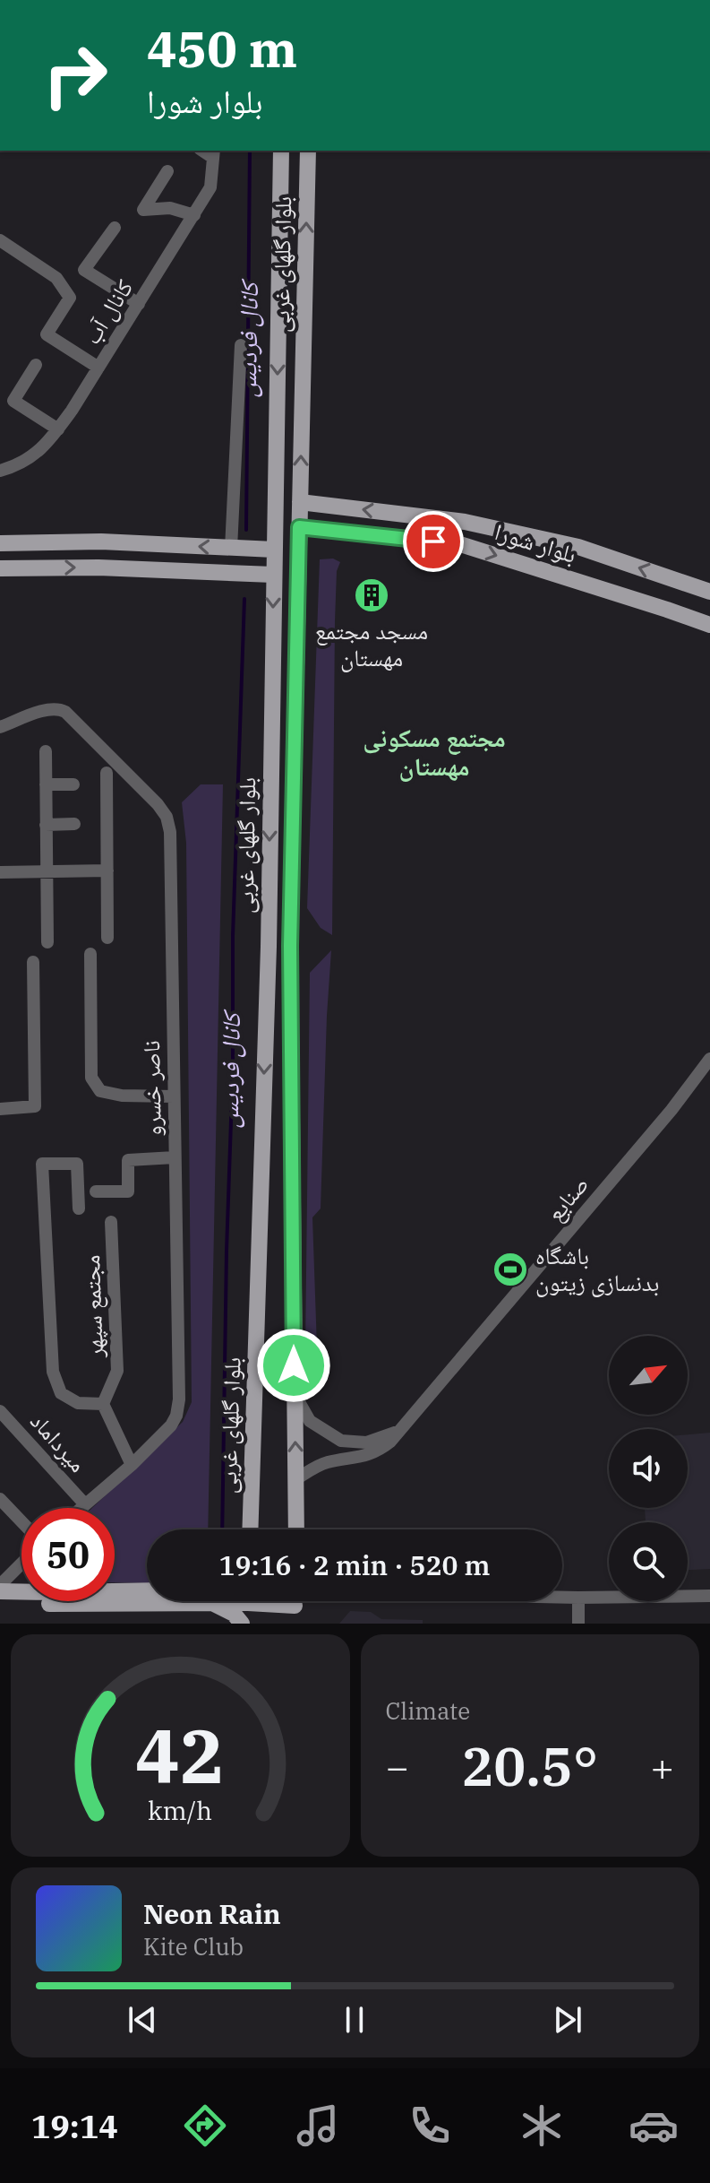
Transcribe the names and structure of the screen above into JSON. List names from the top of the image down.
{
  "streets": {
    "main road": ["بلوار گلهای غربی", "بلوار شورا"],
    "street": [
      "کانال آب",
      "ناصر خسرو",
      "صنایع",
      "مجتمع سپهر",
      "میرداماد"
    ]
  },
  "crossings": [
    ["بلوار گلهای غربی", "بلوار شورا"],
    ["بلوار گلهای غربی", "صنایع"],
    ["ناصر خسرو", "میرداماد"]
  ],
  "districts": ["مجتمع مسکونی مهستان"],
  "water": ["کانال فردیس"],
  "places": {
    "building": ["مسجد مجتمع مهستان"],
    "sports": ["باشگاه بدنسازی زیتون"]
  },
  "north": "top right",
  "page": {
    "turn": ["450 m", "بلوار شورا"],
    "limit": "50",
    "trip": "19:16 · 2 min · 520 m",
    "tile": "Climate",
    "heat": ["−", "20.5°", "+"],
    "song": ["Neon Rain", "Kite Club"],
    "tabs": "19:14",
    "gauge": ["42", "km/h"]
  }
}
